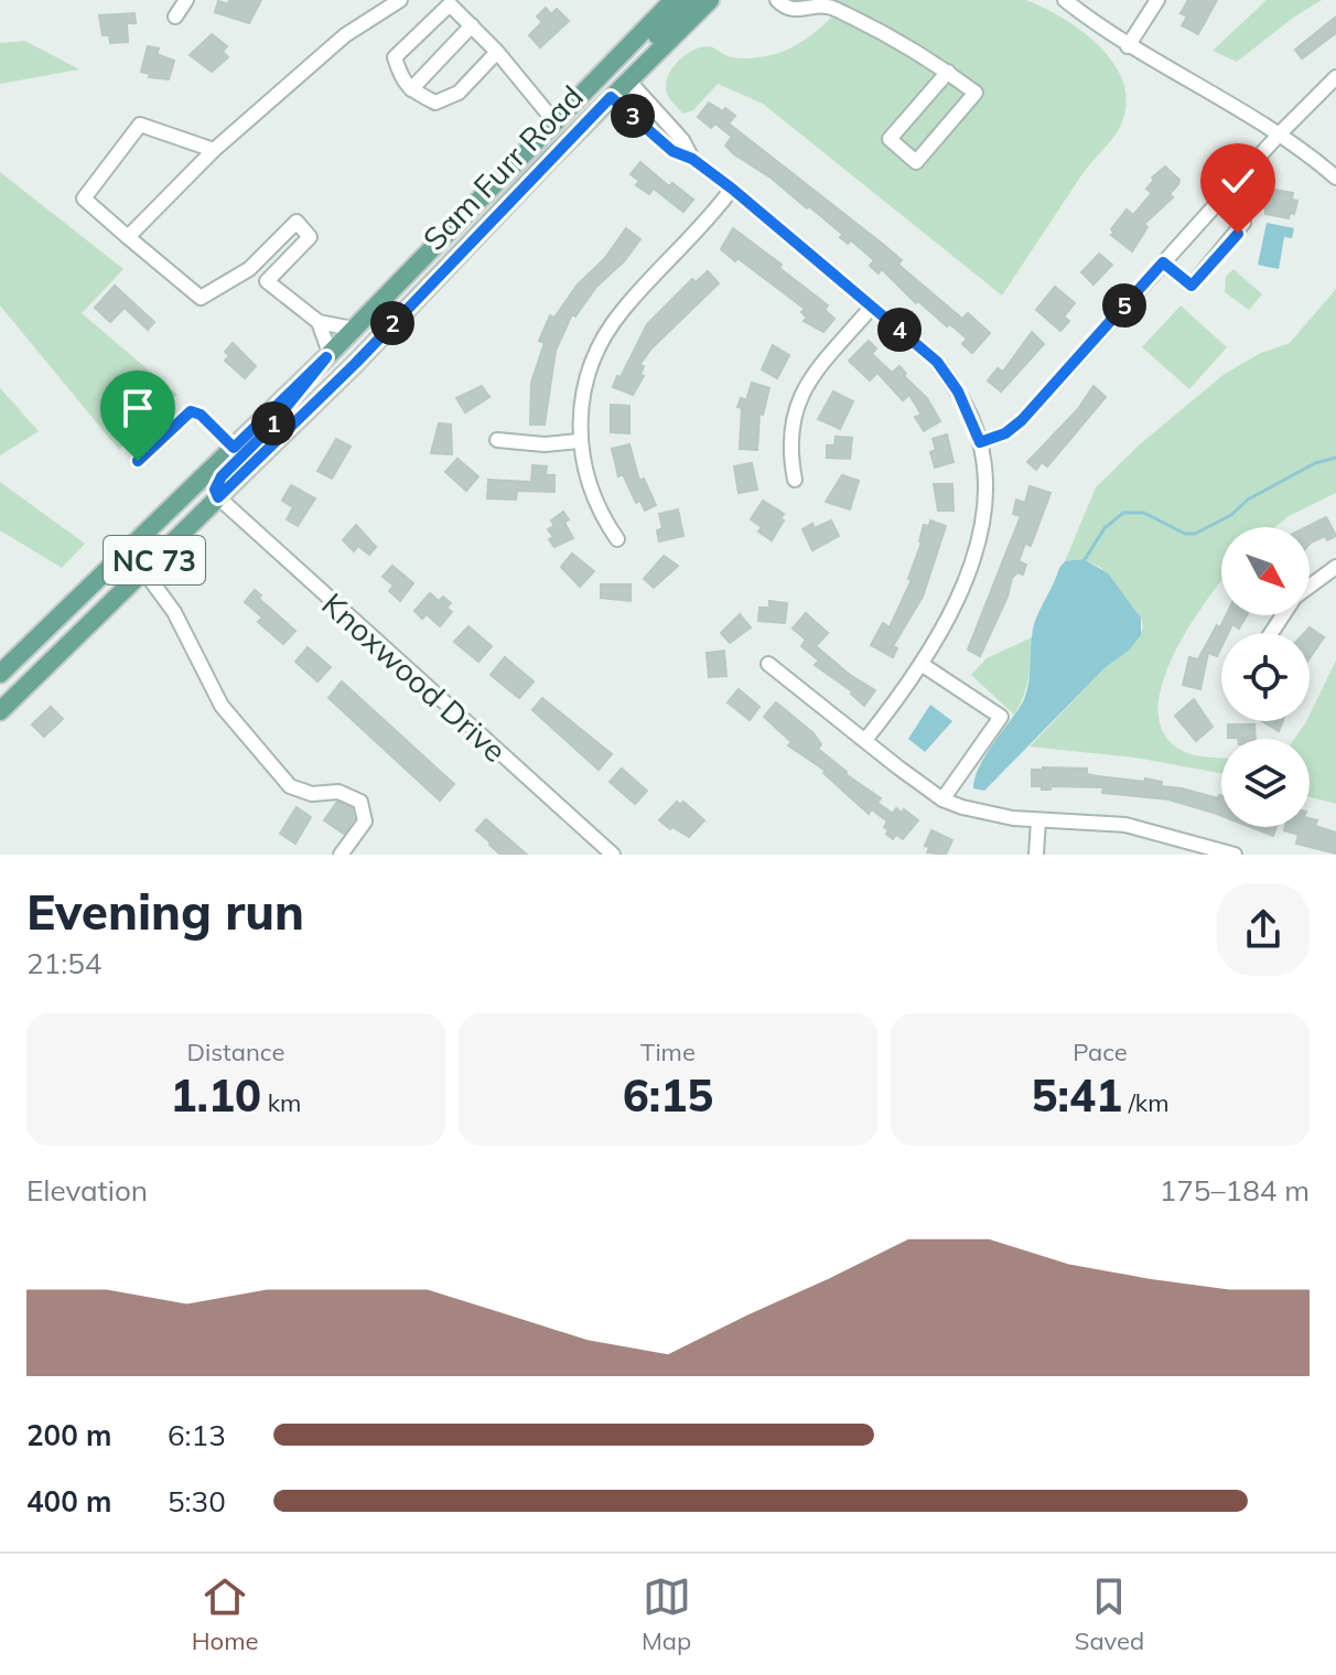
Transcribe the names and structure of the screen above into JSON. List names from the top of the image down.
{
  "streets": {
    "main road": ["Sam Furr Road", "NC 73"],
    "street": ["Knoxwood Drive"]
  },
  "crossings": [
    ["Sam Furr Road", "Knoxwood Drive"]
  ],
  "north": "bottom right",
  "page": {
    "pins": [
      "3",
      "5",
      "2",
      "4",
      "1"
    ],
    "heading": ["Evening run", "21:54"],
    "stats": [
      ["Distance", "1.10 km"],
      ["Time", "6:15"],
      ["Pace", "5:41 /km"]
    ],
    "chart": ["Elevation", "175–184 m"],
    "list": [
      {
        "name": "200 m",
        "note": "6:13"
      },
      {
        "name": "400 m",
        "note": "5:30"
      }
    ],
    "tabs": ["Home", "Map", "Saved"]
  }
}
